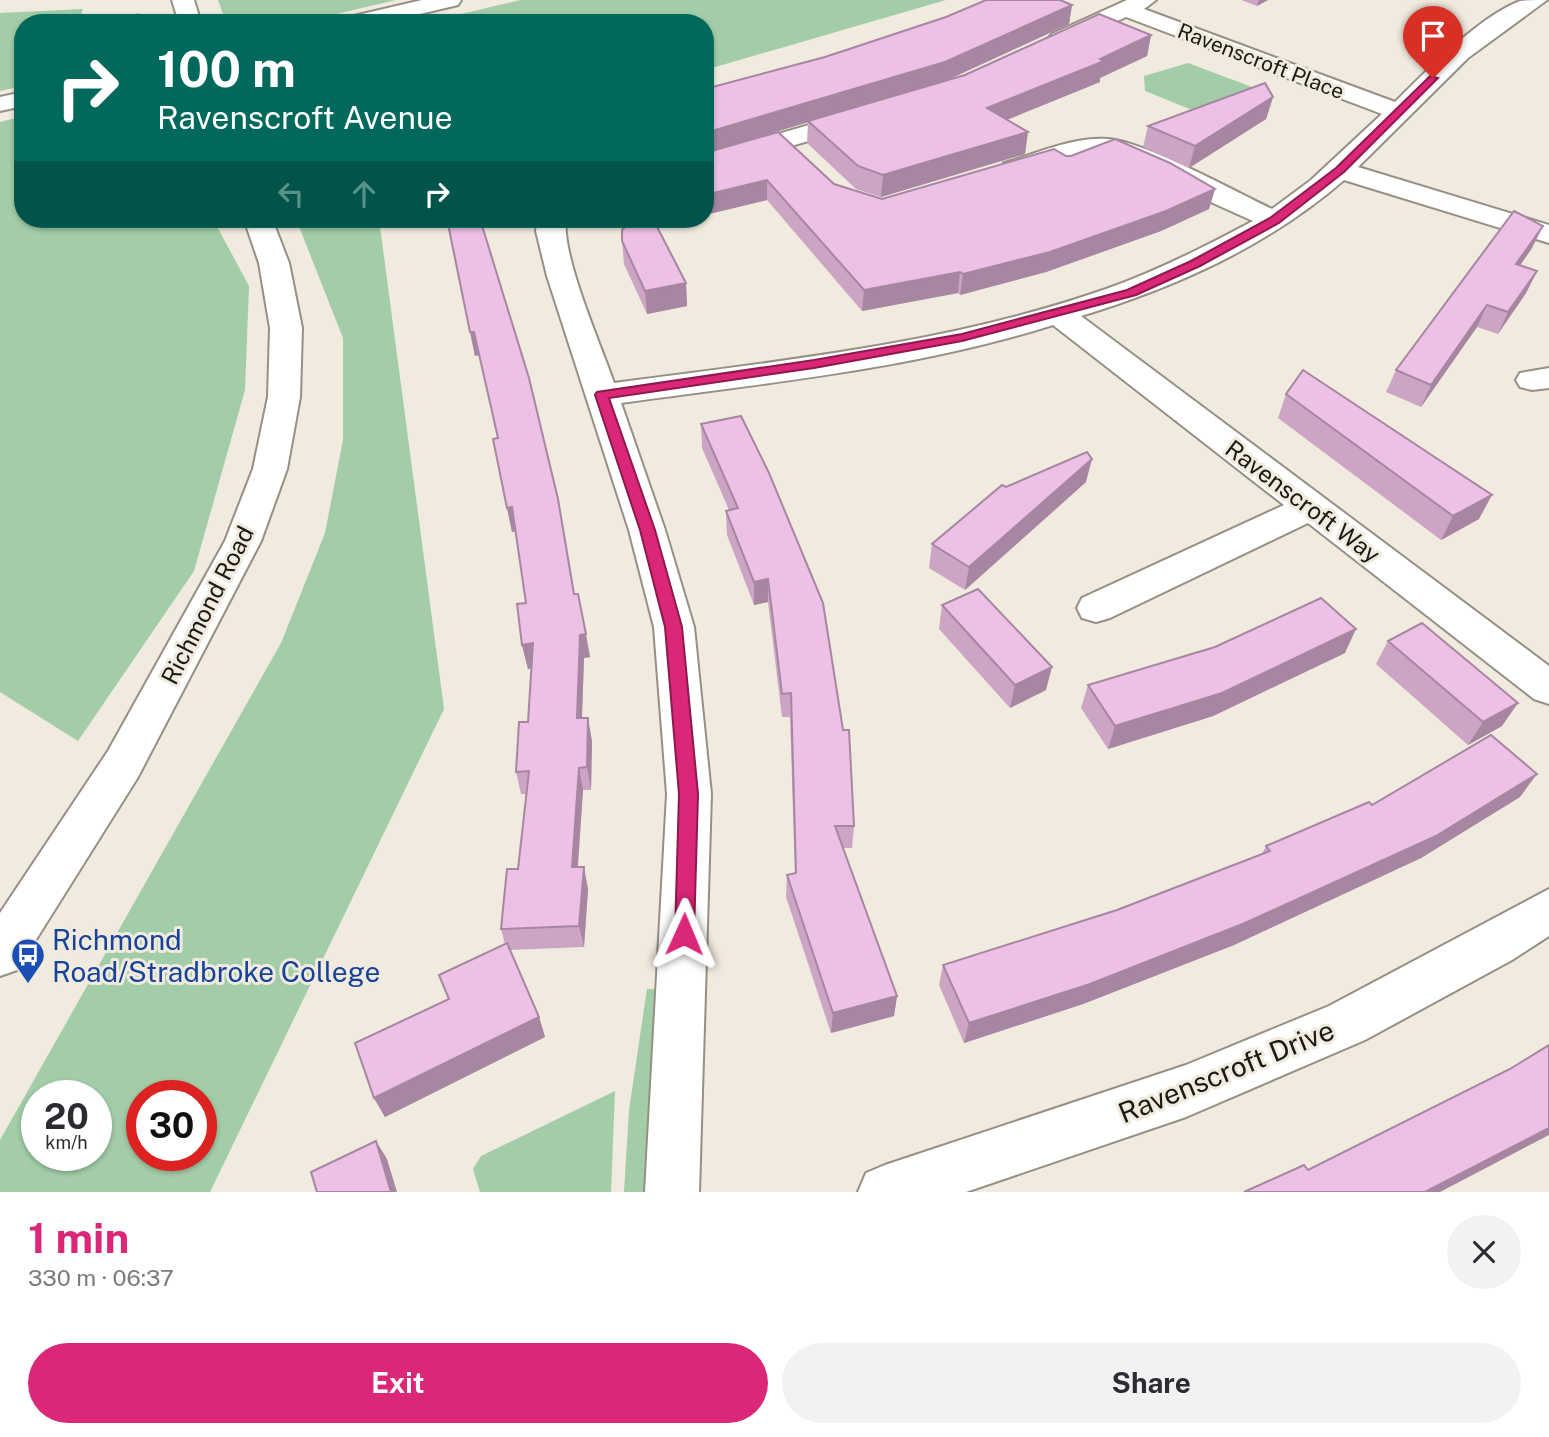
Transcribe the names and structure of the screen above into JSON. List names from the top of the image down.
{
  "streets": {
    "main road": [
      "Ravenscroft Place",
      "Ravenscroft Way",
      "Richmond Road",
      "Ravenscroft Drive"
    ]
  },
  "places": {
    "bus stop": ["Richmond Road/Stradbroke College"]
  },
  "page": {
    "turn": ["100 m", "Ravenscroft Avenue"],
    "speed": "20 km/h",
    "limit": "30",
    "heading": ["1 min", "330 m · 06:37"],
    "buttons": ["Exit", "Share"]
  }
}
